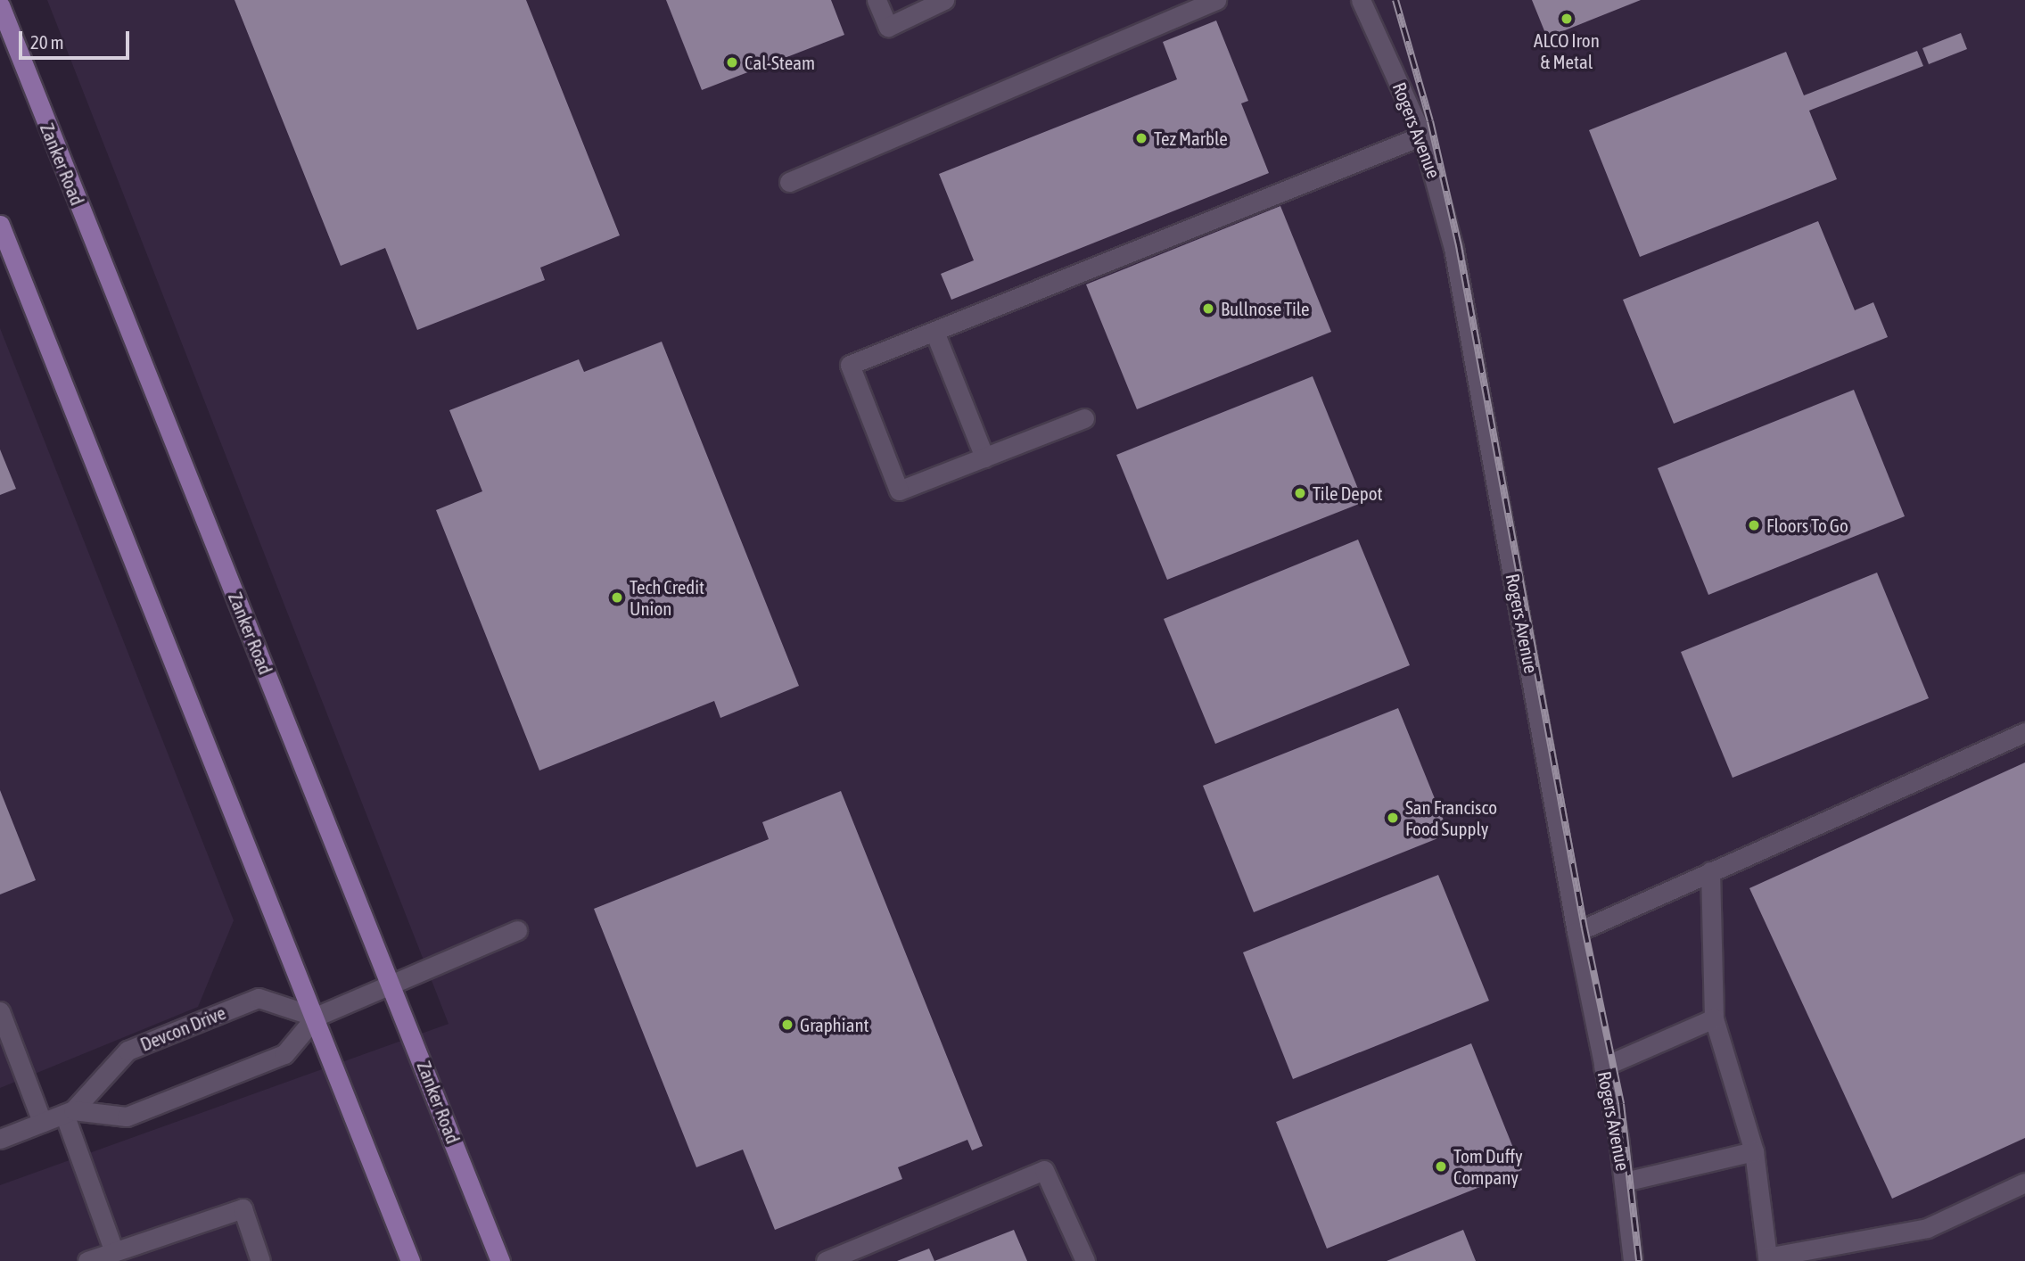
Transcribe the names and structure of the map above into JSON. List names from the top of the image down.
{
  "streets": {
    "main road": ["Zanker Road"],
    "street": ["Rogers Avenue", "Devcon Drive"]
  },
  "crossings": [
    ["Zanker Road", "Devcon Drive"]
  ],
  "places": [
    "ALCO Iron & Metal",
    "Cal-Steam",
    "Tez Marble",
    "Bullnose Tile",
    "Tile Depot",
    "Floors To Go",
    "Tech Credit Union",
    "San Francisco Food Supply",
    "Graphiant",
    "Tom Duffy Company"
  ],
  "scale_bar": "20 m"
}
